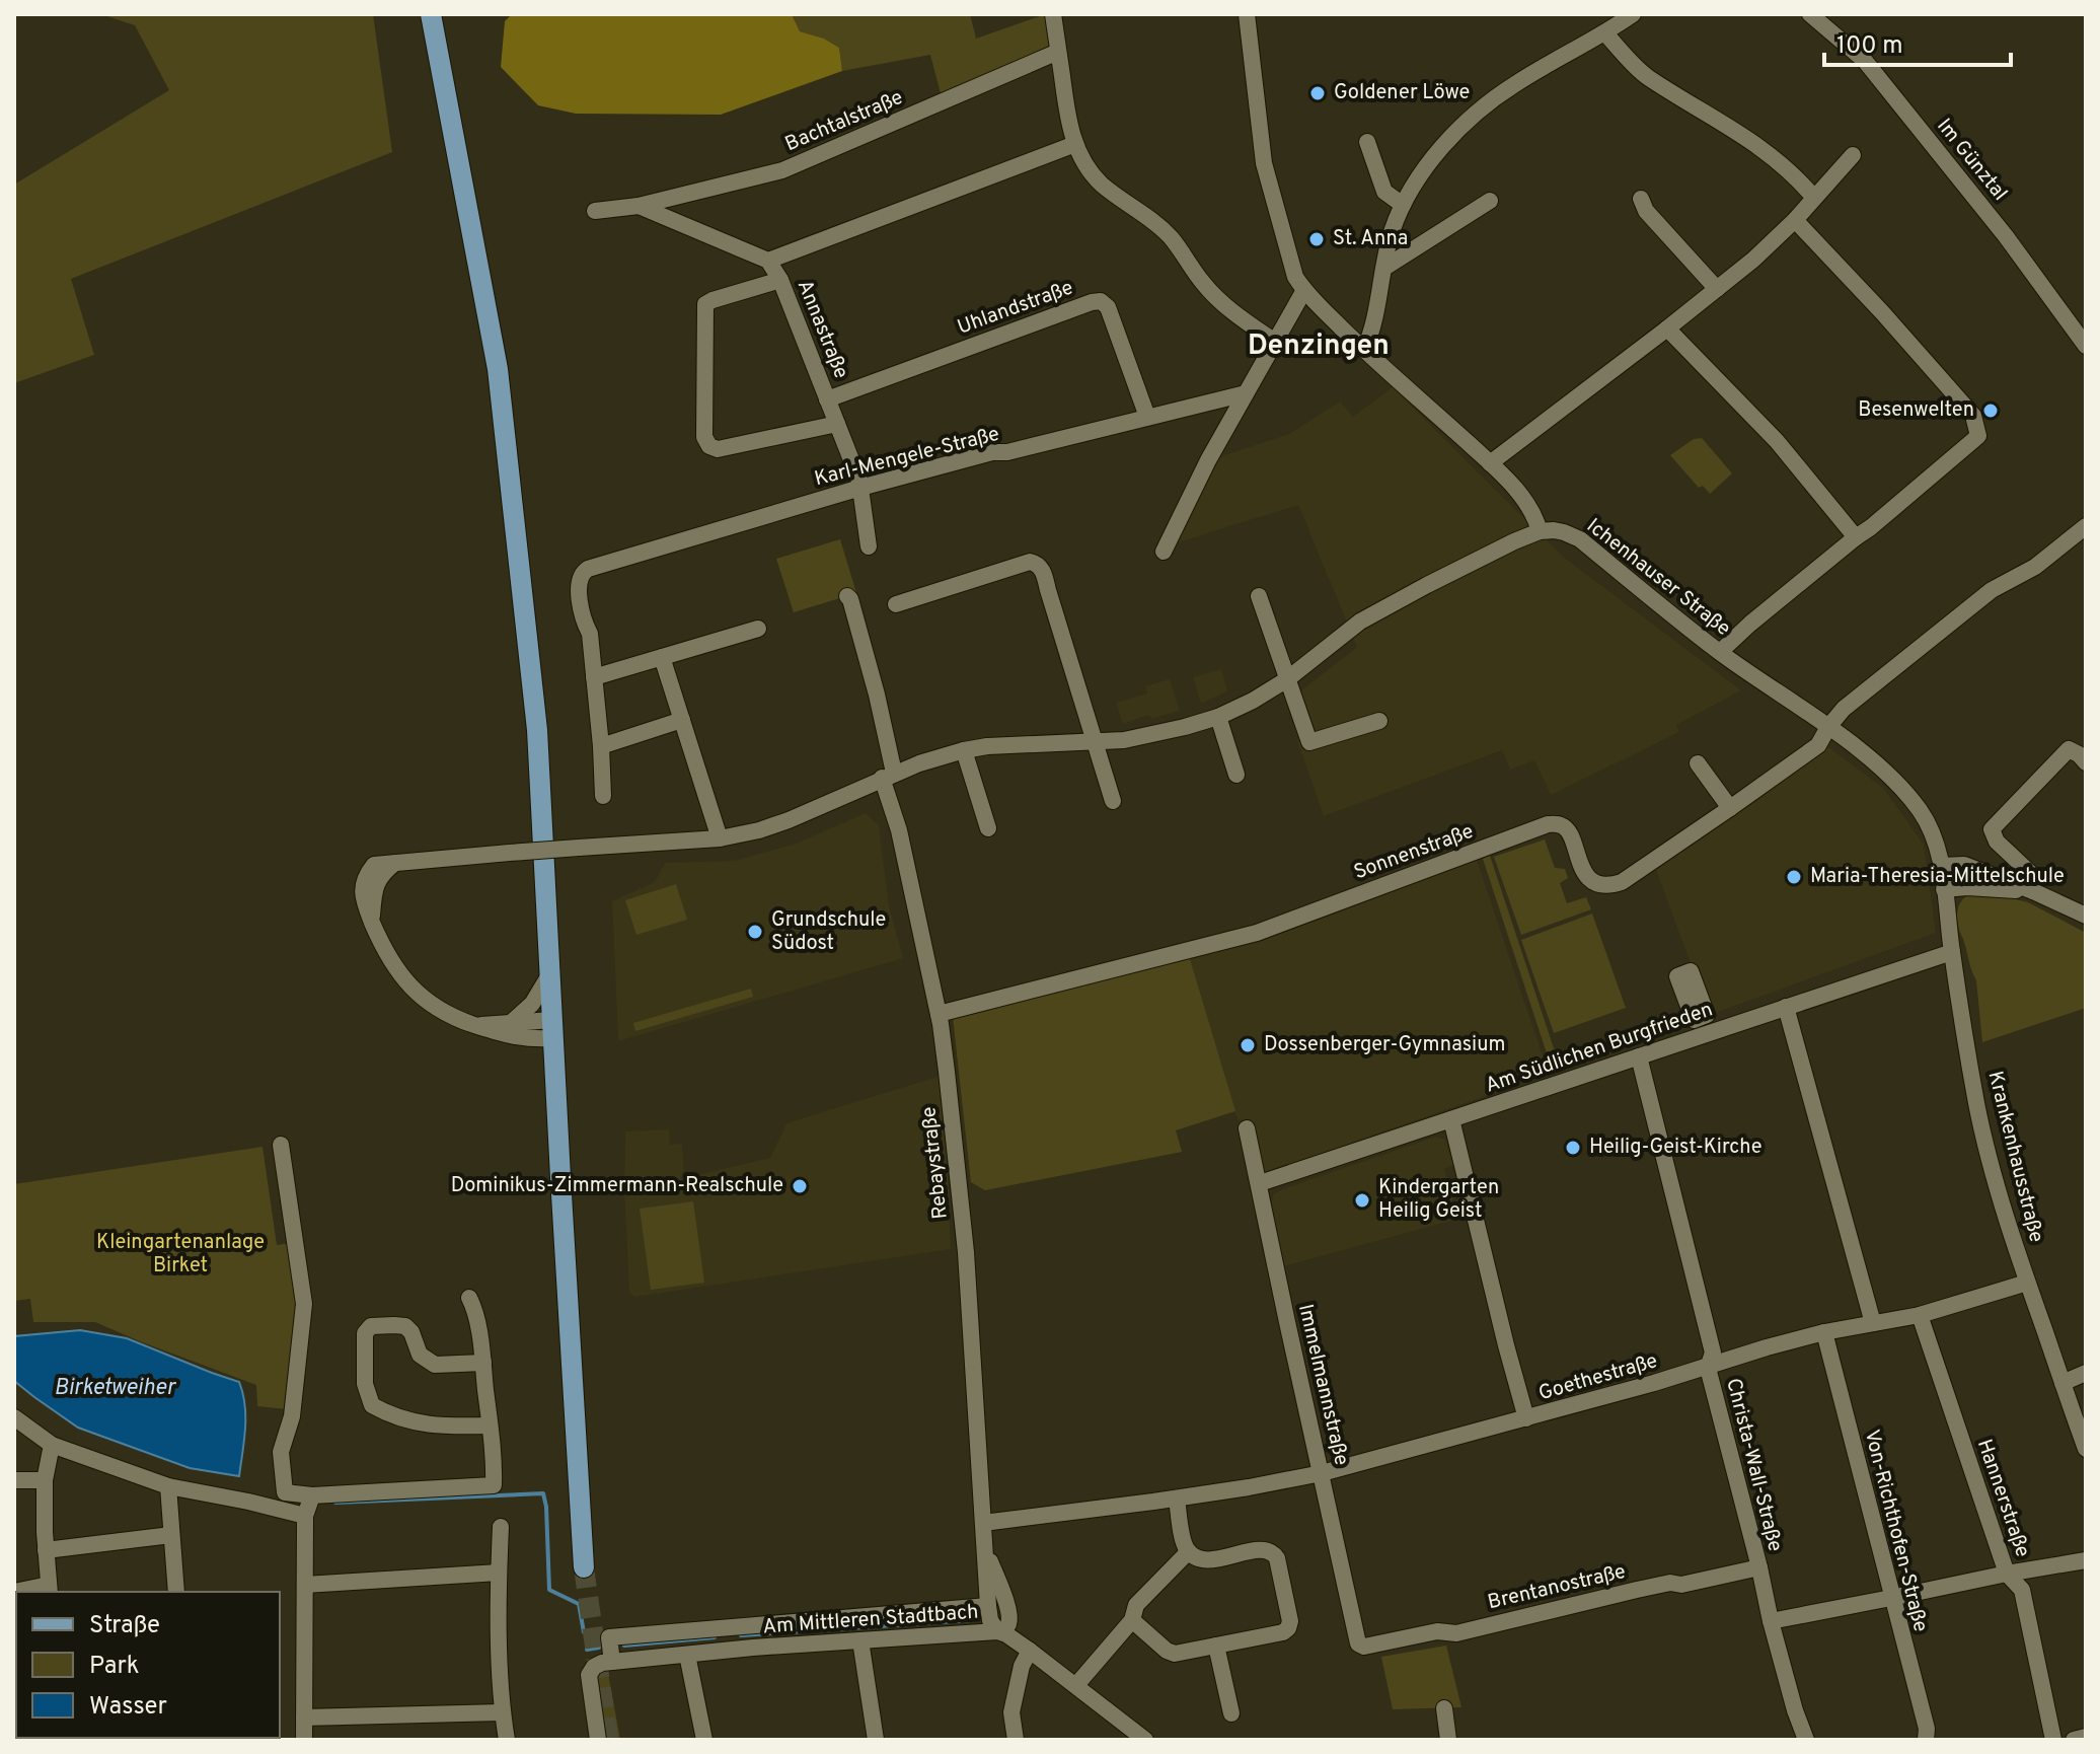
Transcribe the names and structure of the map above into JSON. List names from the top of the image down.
{
  "streets": {
    "street": [
      "Bachtalstraße",
      "Im Günztal",
      "Uhlandstraße",
      "Annastraße",
      "Karl-Mengele-Straße",
      "Ichenhauser Straße",
      "Sonnenstraße",
      "Am Südlichen Burgfrieden",
      "Krankenhausstraße",
      "Rebaystraße",
      "Goethestraße",
      "Immelmannstraße",
      "Christa-Wall-Straße",
      "Hannerstraße",
      "Von-Richthofen-Straße",
      "Brentanostraße",
      "Am Mittleren Stadtbach"
    ]
  },
  "crossings": [
    ["Uhlandstraße", "Annastraße"],
    ["Uhlandstraße", "Karl-Mengele-Straße"],
    ["Annastraße", "Karl-Mengele-Straße"],
    ["Ichenhauser Straße", "Sonnenstraße"],
    ["Ichenhauser Straße", "Krankenhausstraße"],
    ["Sonnenstraße", "Rebaystraße"],
    ["Am Südlichen Burgfrieden", "Krankenhausstraße"],
    ["Am Südlichen Burgfrieden", "Immelmannstraße"],
    ["Am Südlichen Burgfrieden", "Christa-Wall-Straße"],
    ["Krankenhausstraße", "Goethestraße"],
    ["Rebaystraße", "Goethestraße"],
    ["Rebaystraße", "Am Mittleren Stadtbach"],
    ["Goethestraße", "Immelmannstraße"],
    ["Goethestraße", "Christa-Wall-Straße"],
    ["Goethestraße", "Hannerstraße"],
    ["Goethestraße", "Von-Richthofen-Straße"],
    ["Immelmannstraße", "Brentanostraße"],
    ["Christa-Wall-Straße", "Brentanostraße"]
  ],
  "districts": ["Denzingen"],
  "water": ["Birketweiher"],
  "parks": ["Kleingartenanlage Birket"],
  "places": [
    "Goldener Löwe",
    "St. Anna",
    "Besenwelten",
    "Maria-Theresia-Mittelschule",
    "Grundschule Südost",
    "Dossenberger-Gymnasium",
    "Heilig-Geist-Kirche",
    "Dominikus-Zimmermann-Realschule",
    "Kindergarten Heilig Geist"
  ],
  "legend": ["Straße", "Park", "Wasser"],
  "scale_bar": "100 m"
}
